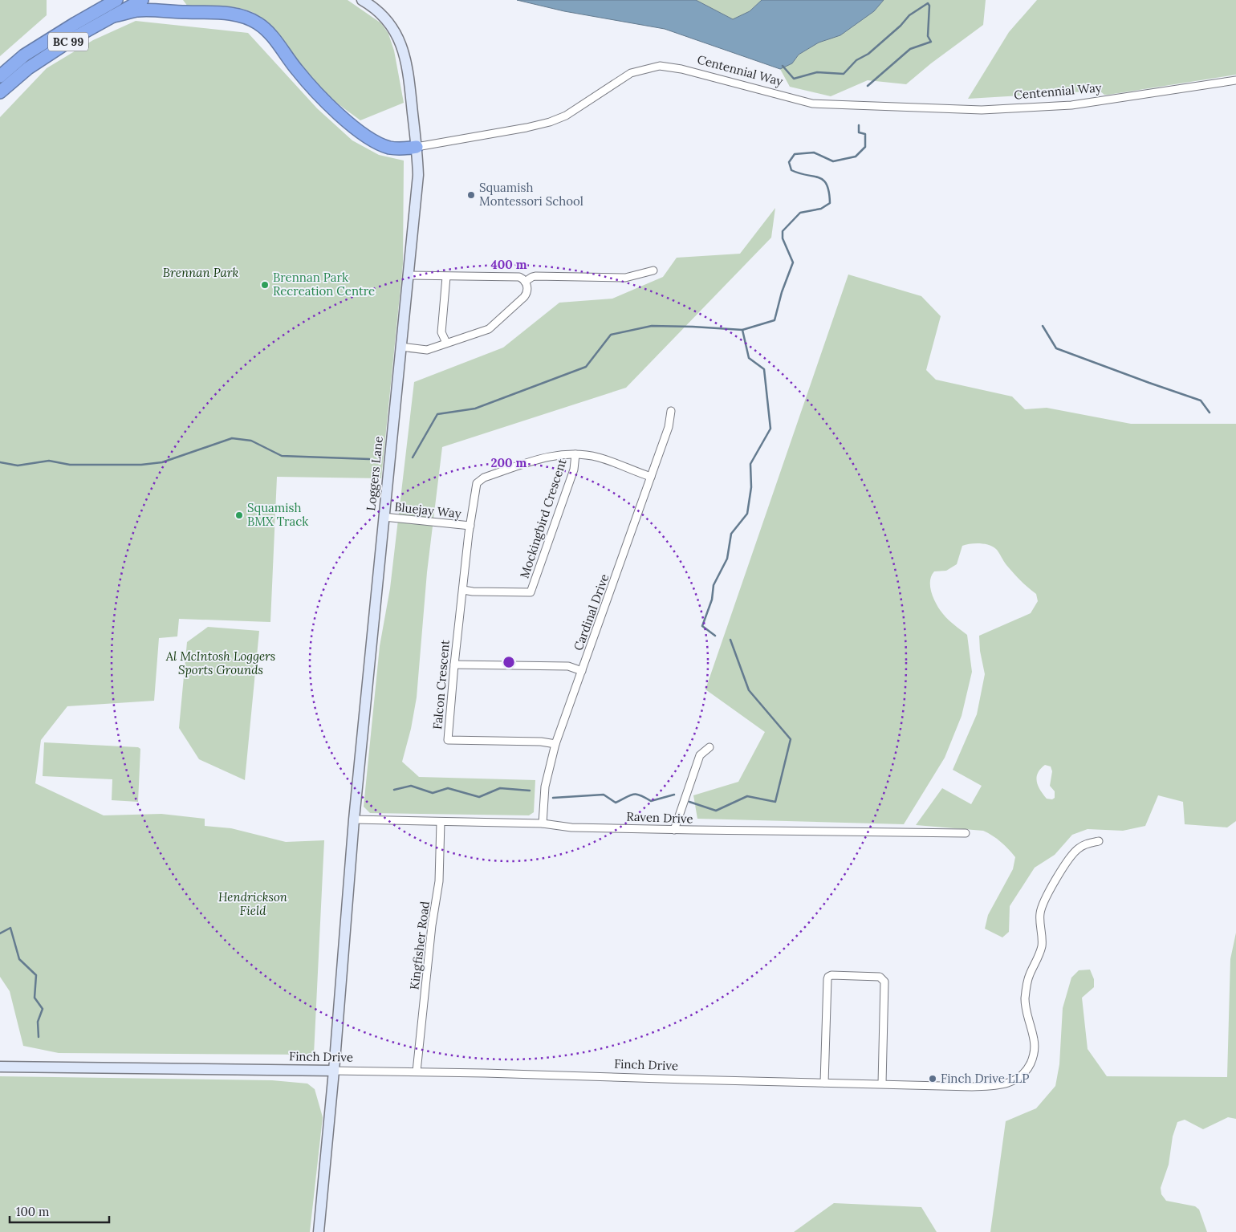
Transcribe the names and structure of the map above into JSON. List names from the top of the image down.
{
  "streets": {
    "highway": ["BC 99"],
    "street": [
      "Centennial Way",
      "Loggers Lane",
      "Bluejay Way",
      "Mockingbird Crescent",
      "Cardinal Drive",
      "Falcon Crescent",
      "Raven Drive",
      "Kingfisher Road",
      "Finch Drive"
    ]
  },
  "crossings": [
    ["Centennial Way", "Loggers Lane"],
    ["Loggers Lane", "Bluejay Way"],
    ["Loggers Lane", "Raven Drive"],
    ["Loggers Lane", "Finch Drive"],
    ["Bluejay Way", "Falcon Crescent"],
    ["Mockingbird Crescent", "Falcon Crescent"],
    ["Cardinal Drive", "Falcon Crescent"],
    ["Cardinal Drive", "Raven Drive"],
    ["Raven Drive", "Kingfisher Road"],
    ["Kingfisher Road", "Finch Drive"]
  ],
  "parks": ["Brennan Park", "Al McIntosh Loggers Sports Grounds", "Hendrickson Field"],
  "places": [
    "Squamish Montessori School",
    "Brennan Park Recreation Centre",
    "Squamish BMX Track",
    "Finch Drive LLP"
  ],
  "scale_bar": "100 m",
  "rings": ["400 m", "200 m"]
}
